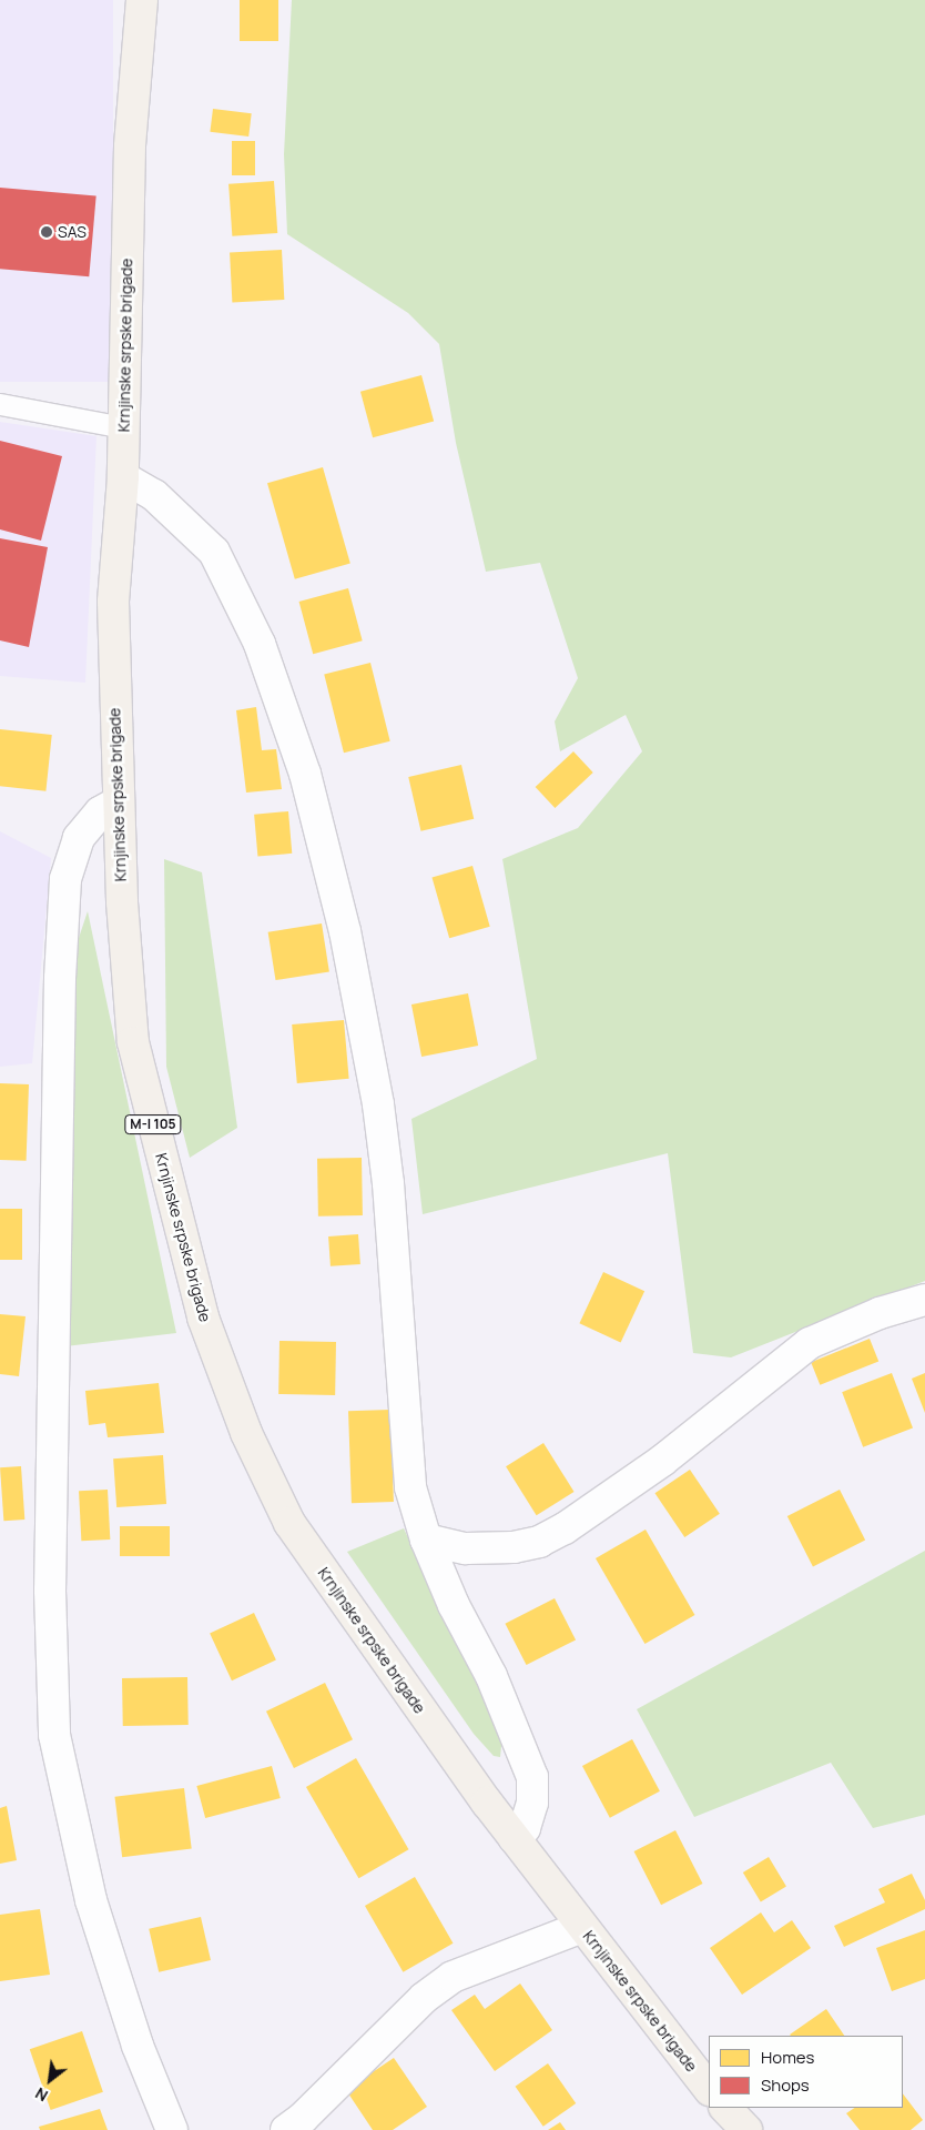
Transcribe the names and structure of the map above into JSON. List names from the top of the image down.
{
  "streets": {
    "main road": ["Krnjinske srpske brigade", "M-I 105"]
  },
  "places": ["SAS"],
  "legend": ["Homes", "Shops"],
  "north": "bottom left"
}
